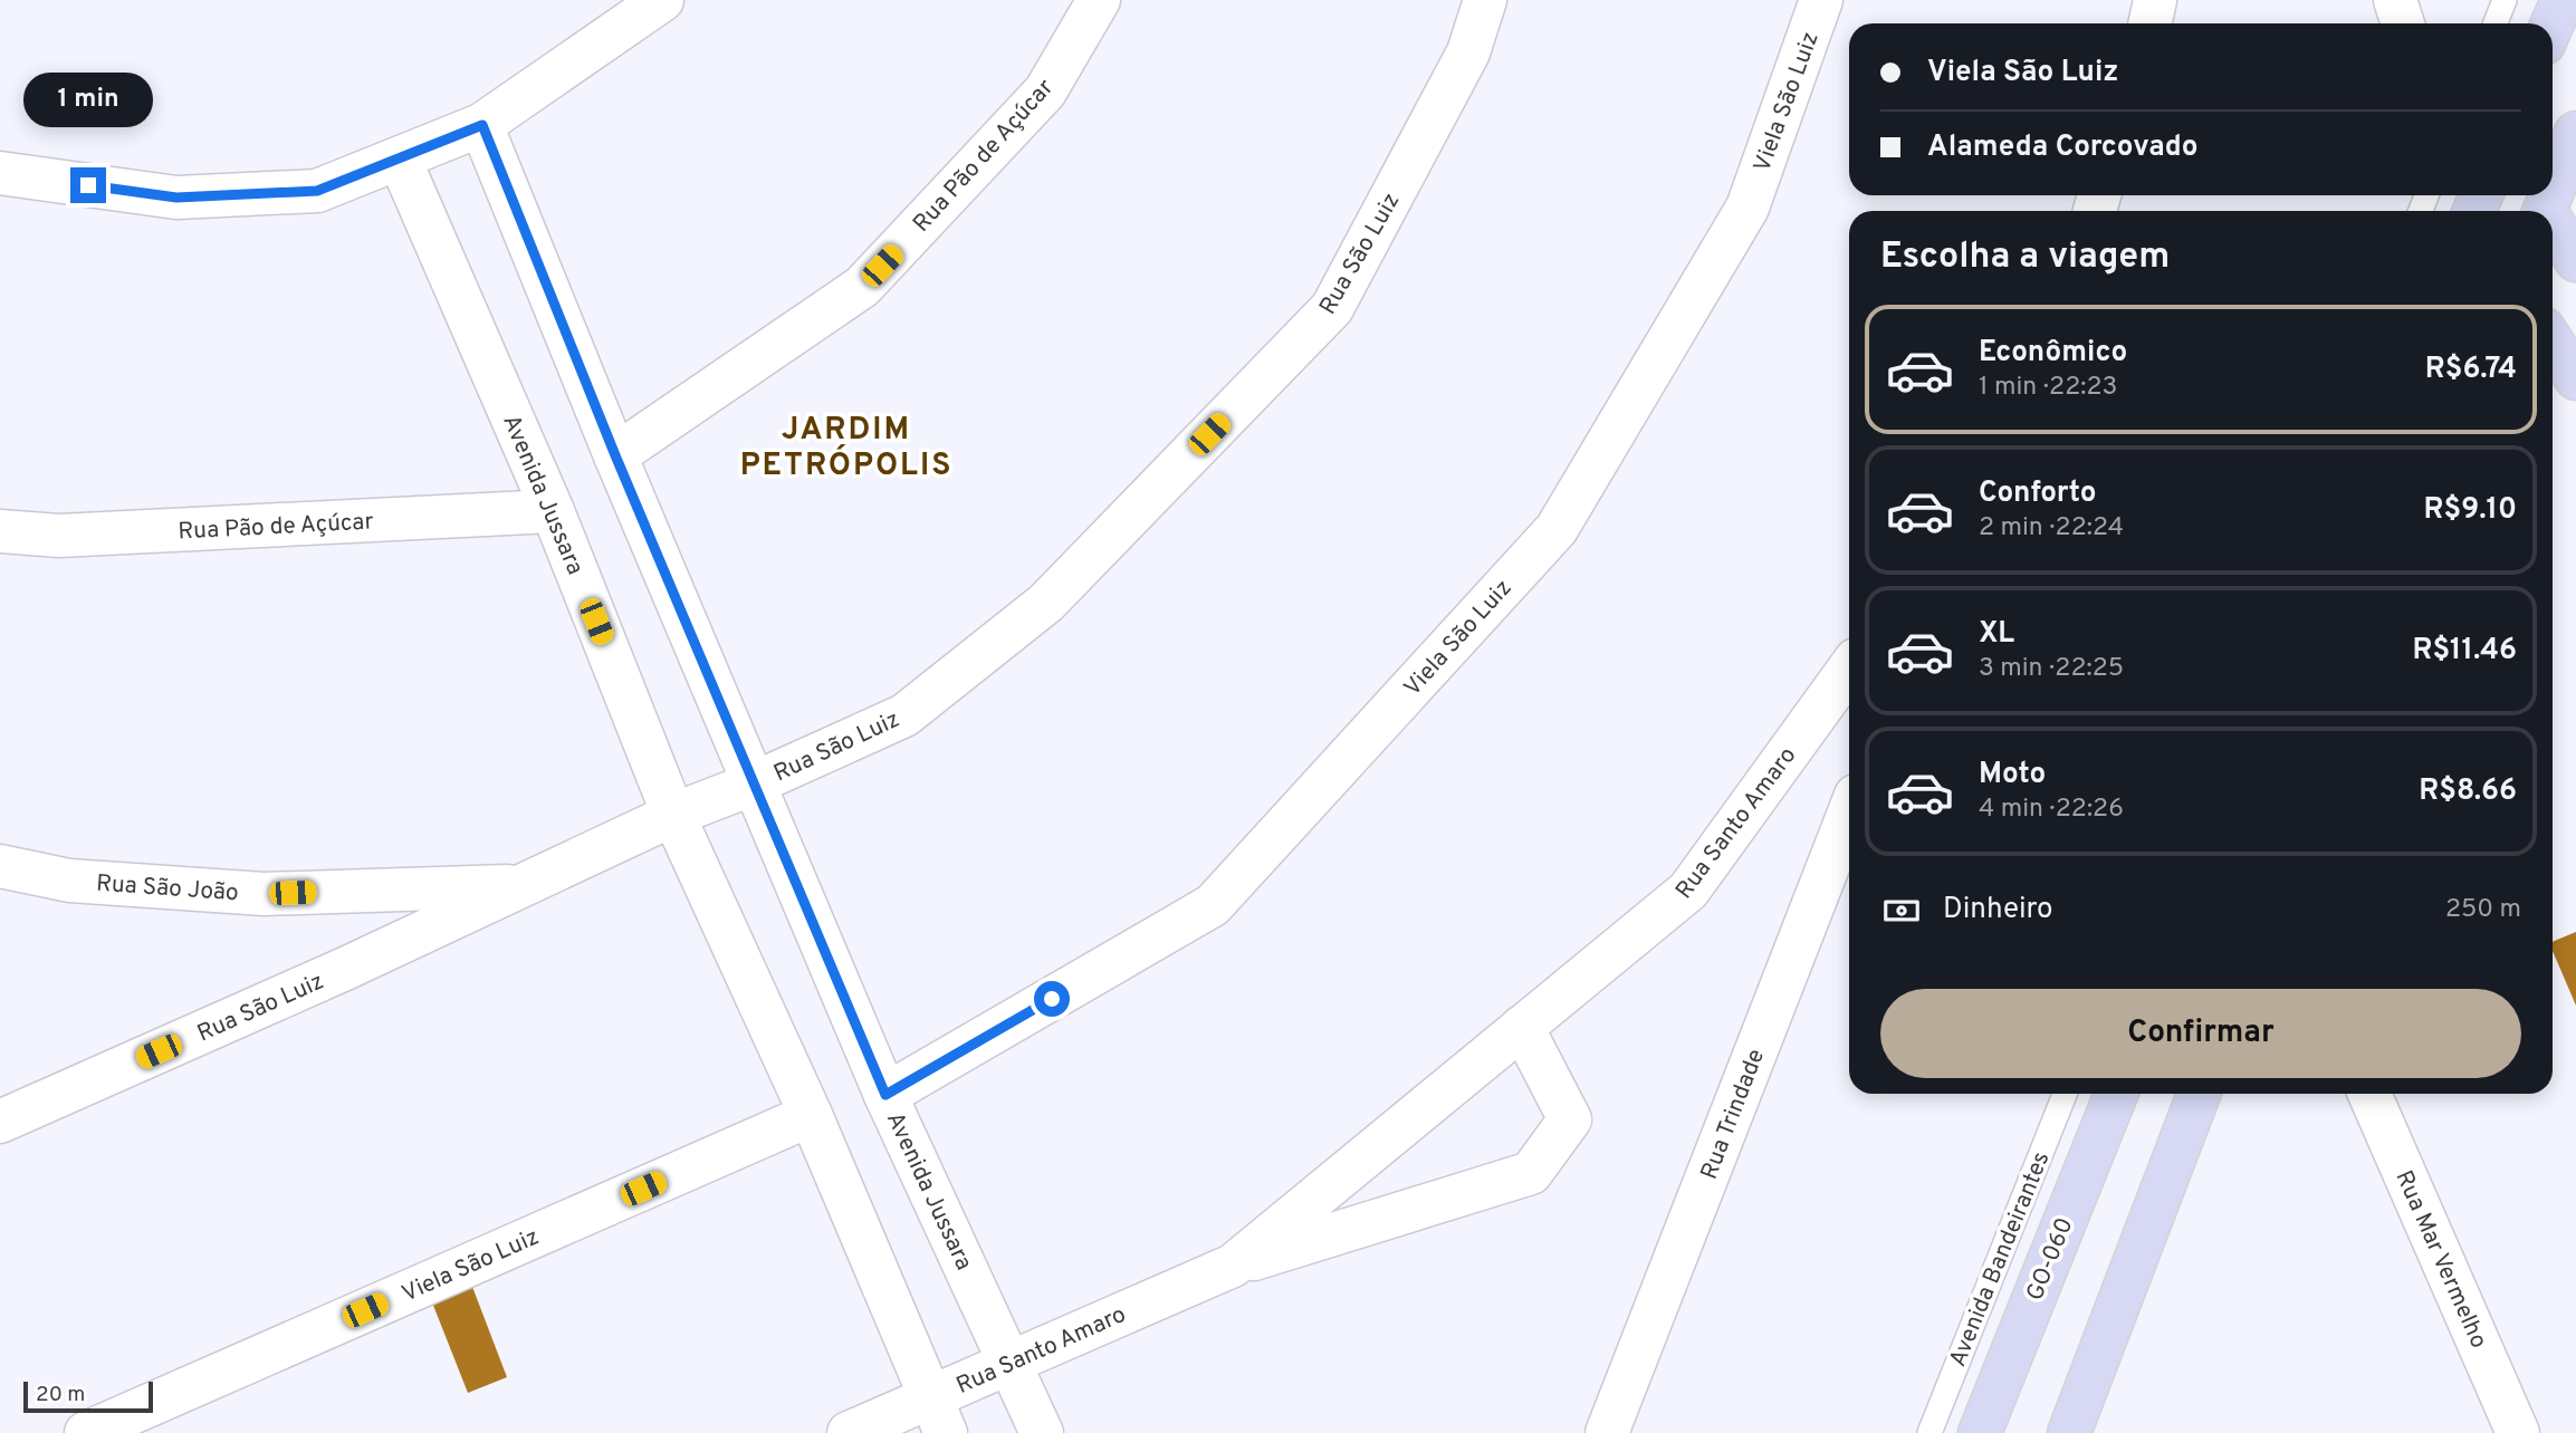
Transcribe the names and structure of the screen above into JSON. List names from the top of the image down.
{
  "streets": {
    "main road": ["GO-060"],
    "street": [
      "Viela São Luiz",
      "Rua Pão de Açúcar",
      "Rua São Luiz",
      "Avenida Jussara",
      "Rua Santo Amaro",
      "Rua São João",
      "Rua Trindade",
      "Rua Mar Vermelho"
    ],
    "lane": ["Avenida Bandeirantes"]
  },
  "crossings": [
    ["Viela São Luiz", "Avenida Jussara"],
    ["Rua Pão de Açúcar", "Avenida Jussara"],
    ["Rua São Luiz", "Avenida Jussara"],
    ["Rua São Luiz", "Rua São João"],
    ["Avenida Jussara", "Rua Santo Amaro"]
  ],
  "districts": ["JARDIM PETRÓPOLIS"],
  "scale_bar": "20 m",
  "page": {
    "banner": ["Viela São Luiz", "Alameda Corcovado"],
    "bubble": "1 min",
    "heading": "Escolha a viagem",
    "list": [
      {
        "name": "Econômico",
        "note": "1 min · 22:23",
        "value": "R$6.74"
      },
      {
        "name": "Conforto",
        "note": "2 min · 22:24",
        "value": "R$9.10"
      },
      {
        "name": "XL",
        "note": "3 min · 22:25",
        "value": "R$11.46"
      },
      {
        "name": "Moto",
        "note": "4 min · 22:26",
        "value": "R$8.66"
      }
    ],
    "pay": ["Dinheiro", "250 m"],
    "buttons": "Confirmar",
    "scale": "20 m"
  }
}
